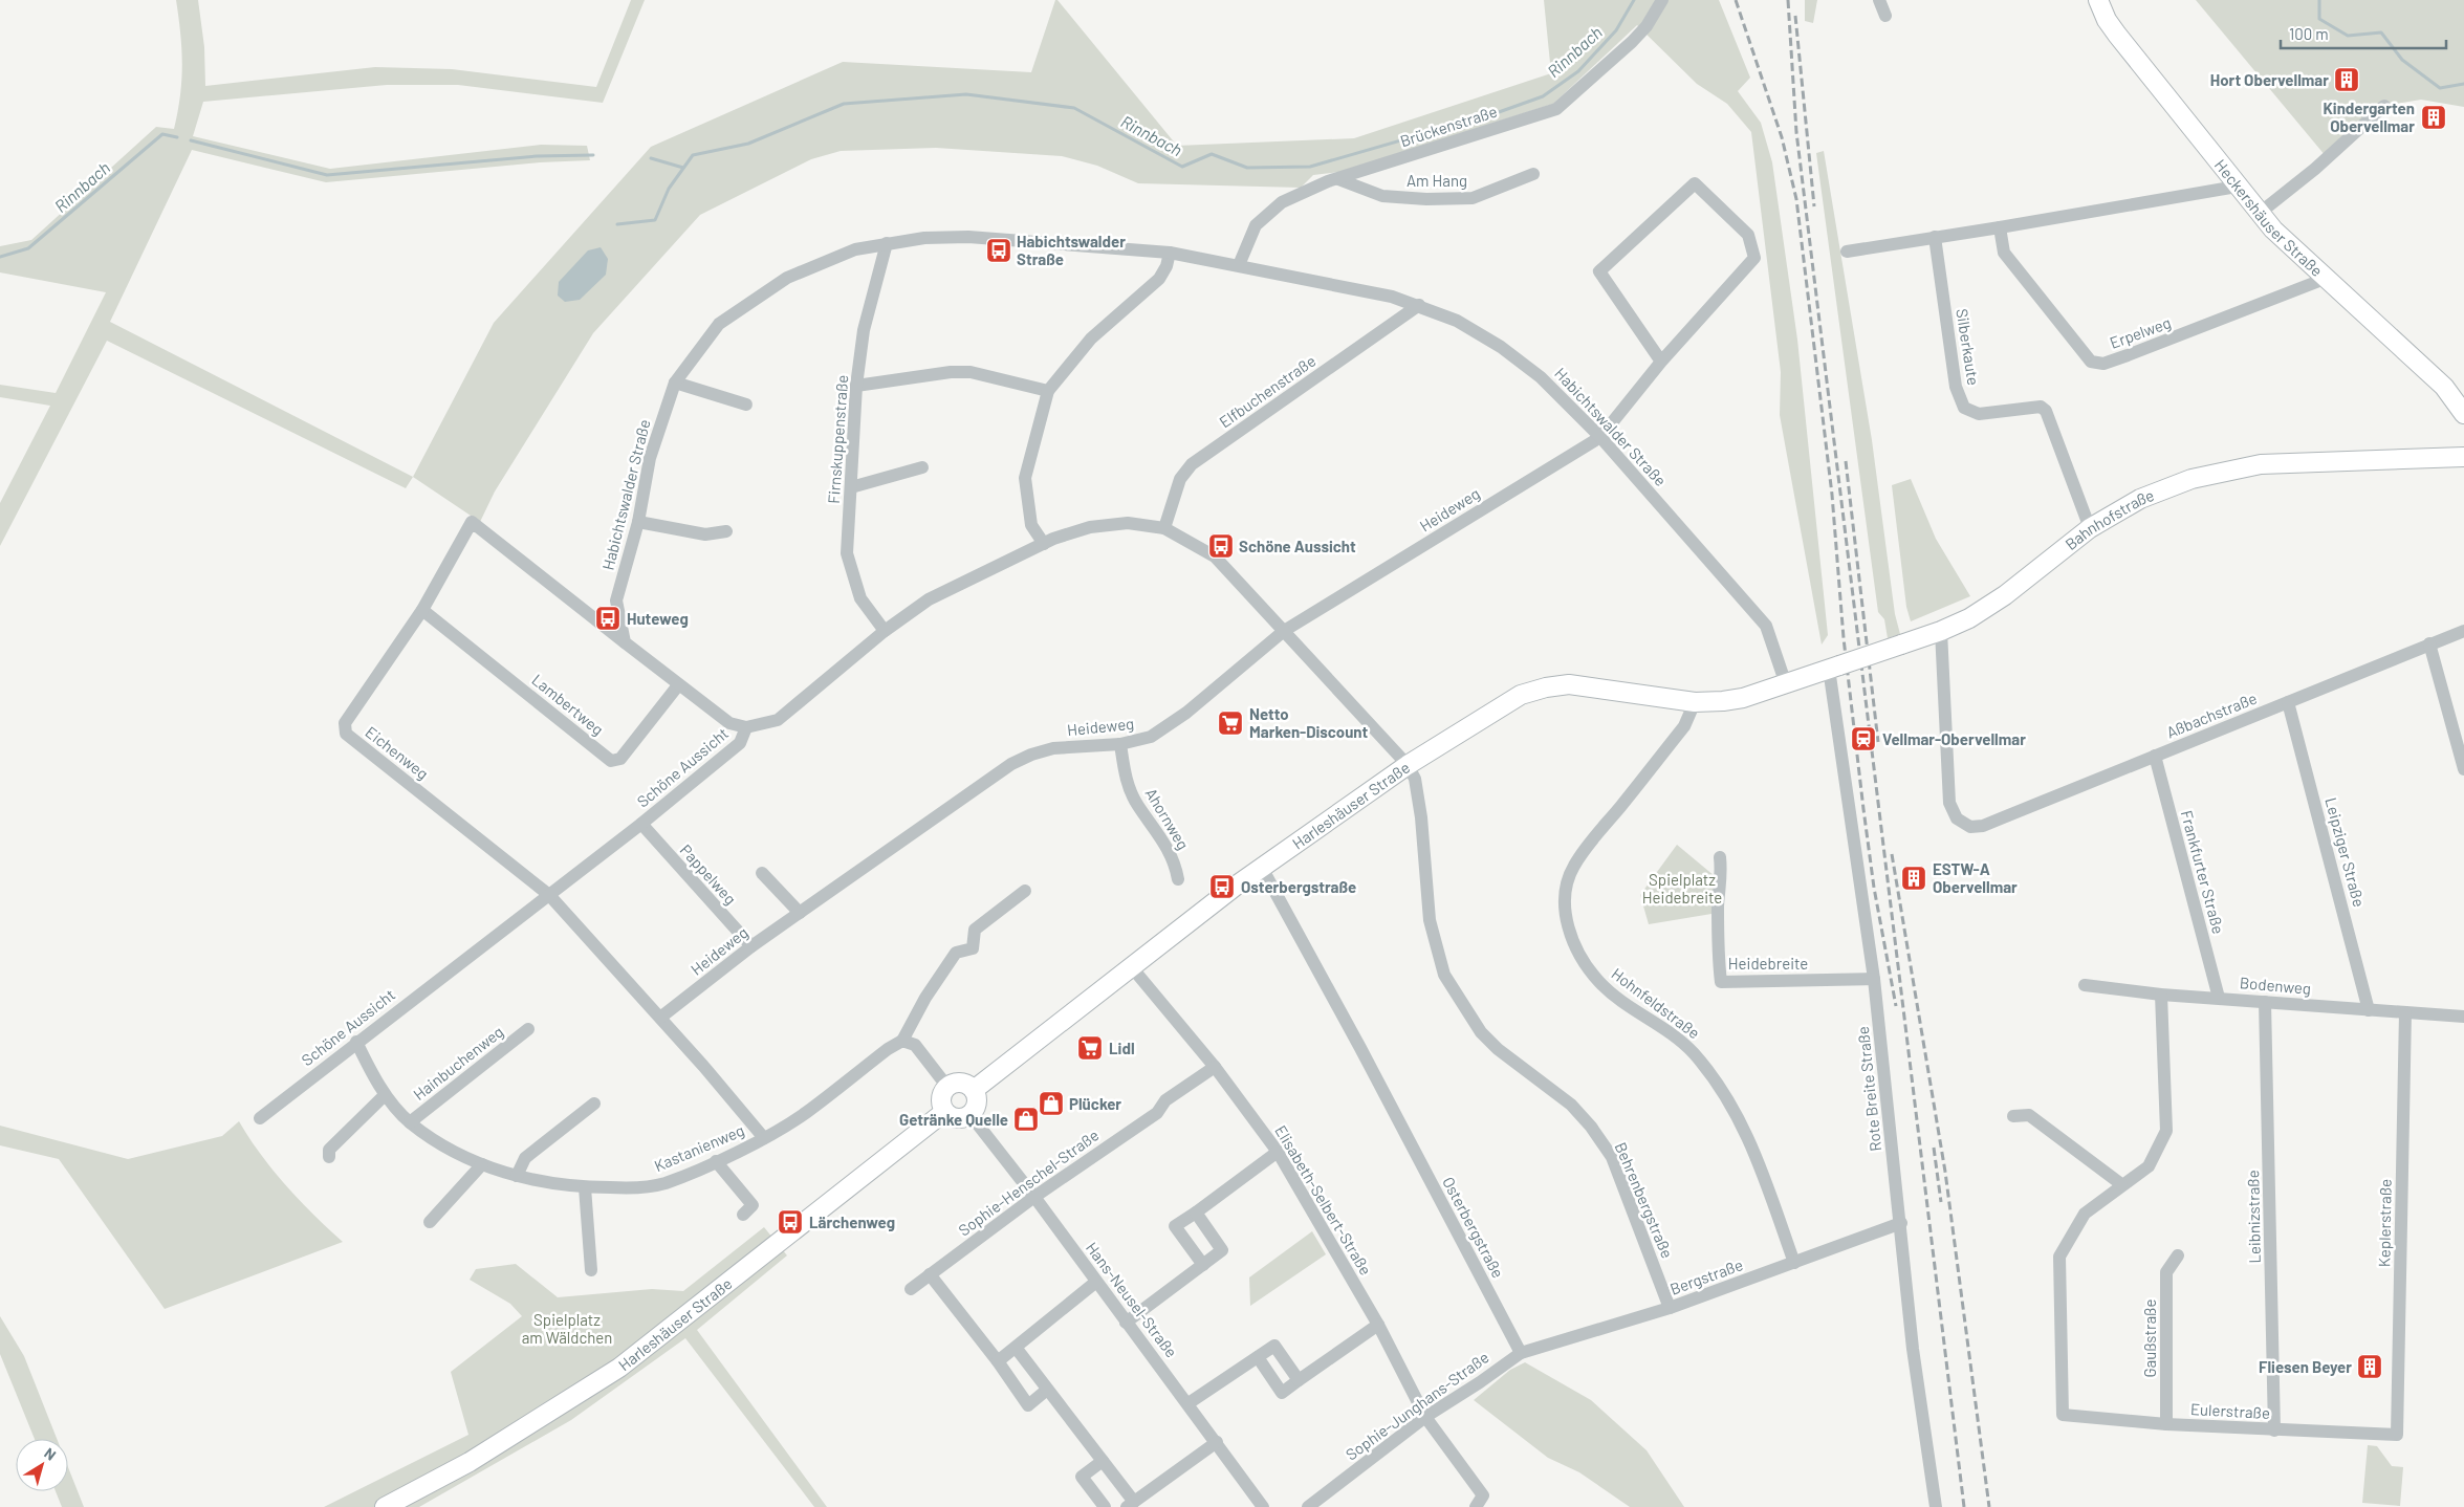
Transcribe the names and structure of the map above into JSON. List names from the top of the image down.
{
  "streets": {
    "main road": ["Heckershäuser Straße", "Bahnhofstraße", "Harleshäuser Straße"],
    "street": [
      "Brückenstraße",
      "Am Hang",
      "Erpelweg",
      "Silberkaute",
      "Elfbuchenstraße",
      "Habichtswalder Straße",
      "Firnskuppenstraße",
      "Heideweg",
      "Lambertweg",
      "Aßbachstraße",
      "Eichenweg",
      "Schöne Aussicht",
      "Ahornweg",
      "Leipziger Straße",
      "Frankfurter Straße",
      "Pappelweg",
      "Heidebreite",
      "Bodenweg",
      "Hohnfeldstraße",
      "Hainbuchenweg",
      "Rote Breite Straße",
      "Kastanienweg",
      "Sophie-Henschel-Straße",
      "Elisabeth-Selbert-Straße",
      "Behrenbergstraße",
      "Leibnizstraße",
      "Keplerstraße",
      "Osterbergstraße",
      "Bergstraße",
      "Hans-Neusel-Straße",
      "Gaußstraße",
      "Sophie-Junghans-Straße",
      "Eulerstraße"
    ]
  },
  "crossings": [
    ["Brückenstraße", "Am Hang"],
    ["Brückenstraße", "Habichtswalder Straße"],
    ["Heckershäuser Straße", "Erpelweg"],
    ["Silberkaute", "Bahnhofstraße"],
    ["Elfbuchenstraße", "Habichtswalder Straße"],
    ["Elfbuchenstraße", "Schöne Aussicht"],
    ["Habichtswalder Straße", "Firnskuppenstraße"],
    ["Habichtswalder Straße", "Heideweg"],
    ["Habichtswalder Straße", "Bahnhofstraße"],
    ["Habichtswalder Straße", "Eichenweg"],
    ["Habichtswalder Straße", "Harleshäuser Straße"],
    ["Firnskuppenstraße", "Schöne Aussicht"],
    ["Heideweg", "Schöne Aussicht"],
    ["Heideweg", "Ahornweg"],
    ["Heideweg", "Pappelweg"],
    ["Heideweg", "Kastanienweg"],
    ["Bahnhofstraße", "Aßbachstraße"],
    ["Bahnhofstraße", "Harleshäuser Straße"],
    ["Bahnhofstraße", "Rote Breite Straße"],
    ["Lambertweg", "Eichenweg"],
    ["Aßbachstraße", "Leipziger Straße"],
    ["Aßbachstraße", "Frankfurter Straße"],
    ["Eichenweg", "Schöne Aussicht"],
    ["Schöne Aussicht", "Harleshäuser Straße"],
    ["Schöne Aussicht", "Pappelweg"],
    ["Schöne Aussicht", "Kastanienweg"],
    ["Schöne Aussicht", "Behrenbergstraße"],
    ["Harleshäuser Straße", "Hohnfeldstraße"],
    ["Harleshäuser Straße", "Elisabeth-Selbert-Straße"],
    ["Harleshäuser Straße", "Behrenbergstraße"],
    ["Harleshäuser Straße", "Osterbergstraße"],
    ["Harleshäuser Straße", "Hans-Neusel-Straße"],
    ["Leipziger Straße", "Bodenweg"],
    ["Frankfurter Straße", "Bodenweg"],
    ["Heidebreite", "Rote Breite Straße"],
    ["Bodenweg", "Leibnizstraße"],
    ["Bodenweg", "Keplerstraße"],
    ["Hohnfeldstraße", "Bergstraße"],
    ["Hainbuchenweg", "Kastanienweg"],
    ["Rote Breite Straße", "Bergstraße"],
    ["Sophie-Henschel-Straße", "Elisabeth-Selbert-Straße"],
    ["Sophie-Henschel-Straße", "Hans-Neusel-Straße"],
    ["Elisabeth-Selbert-Straße", "Sophie-Junghans-Straße"],
    ["Behrenbergstraße", "Bergstraße"],
    ["Leibnizstraße", "Eulerstraße"],
    ["Keplerstraße", "Eulerstraße"],
    ["Osterbergstraße", "Bergstraße"],
    ["Osterbergstraße", "Sophie-Junghans-Straße"],
    ["Bergstraße", "Sophie-Junghans-Straße"],
    ["Gaußstraße", "Eulerstraße"]
  ],
  "water": ["Rinnbach"],
  "parks": ["Spielplatz Heidebreite", "Spielplatz am Wäldchen"],
  "places": {
    "building": [
      "Hort Obervellmar",
      "Kindergarten Obervellmar",
      "ESTW-A Obervellmar",
      "Fliesen Beyer"
    ],
    "bus stop": [
      "Habichtswalder Straße",
      "Schöne Aussicht",
      "Huteweg",
      "Osterbergstraße",
      "Lärchenweg"
    ],
    "supermarket": ["Netto Marken-Discount", "Lidl"],
    "station": ["Vellmar-Obervellmar"],
    "shop": ["Plücker", "Getränke Quelle"]
  },
  "scale_bar": "100 m",
  "north": "top right"
}
